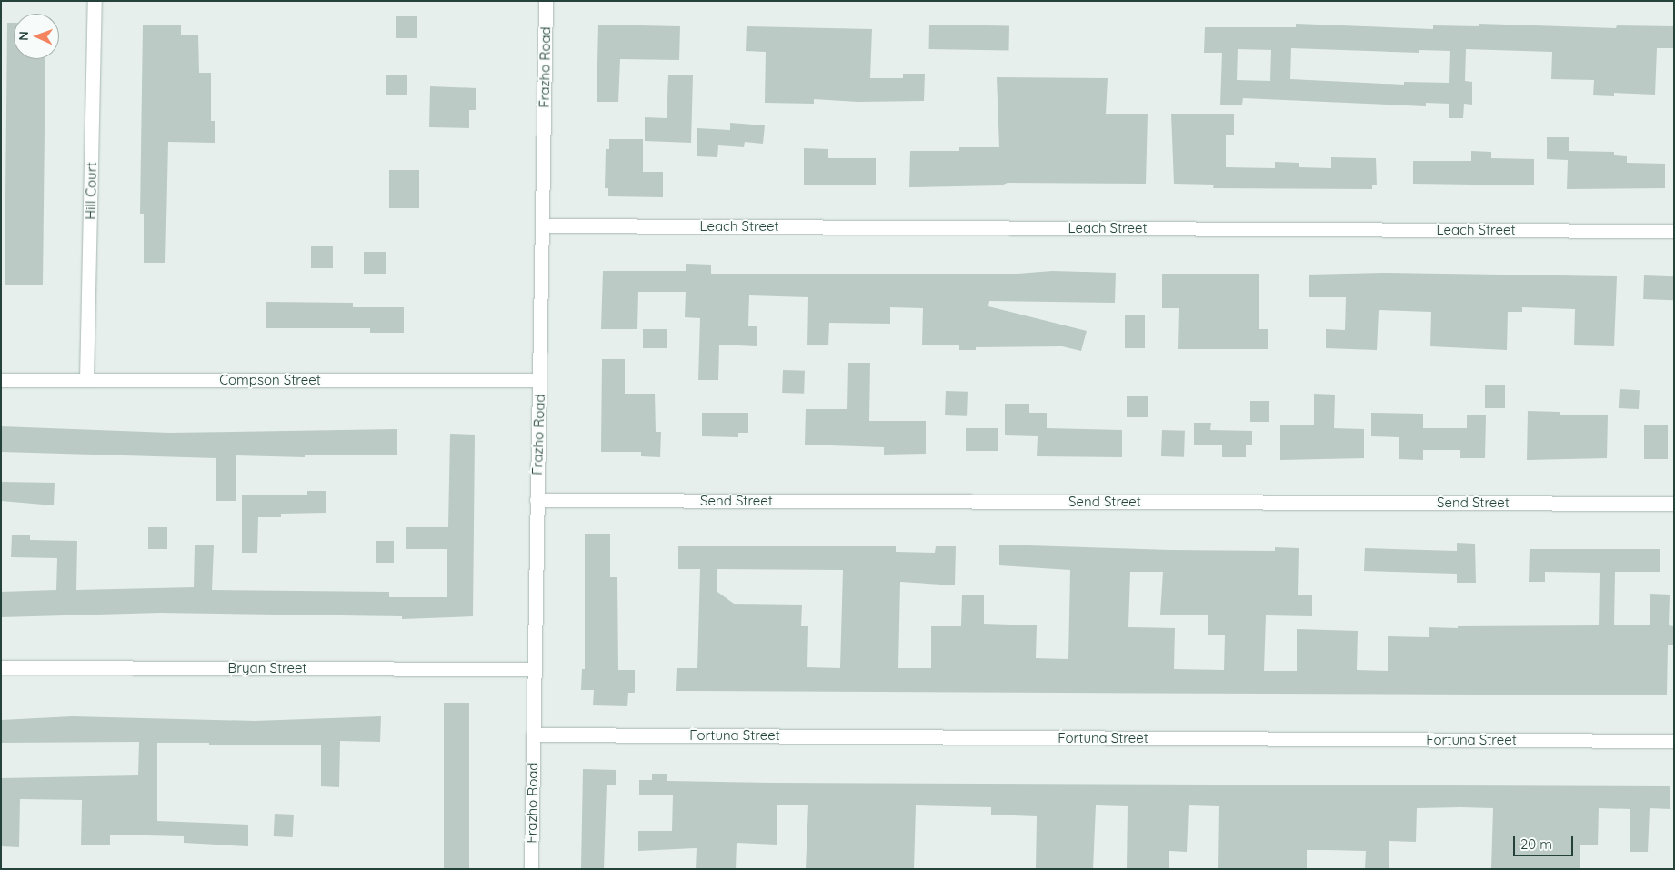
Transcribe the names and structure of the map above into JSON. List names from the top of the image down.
{
  "streets": {
    "street": [
      "Frazho Road",
      "Hill Court",
      "Leach Street",
      "Compson Street",
      "Send Street",
      "Bryan Street",
      "Fortuna Street"
    ]
  },
  "crossings": [
    ["Frazho Road", "Leach Street"],
    ["Frazho Road", "Compson Street"],
    ["Frazho Road", "Send Street"],
    ["Frazho Road", "Bryan Street"],
    ["Frazho Road", "Fortuna Street"],
    ["Hill Court", "Compson Street"]
  ],
  "scale_bar": "20 m",
  "north": "left"
}
